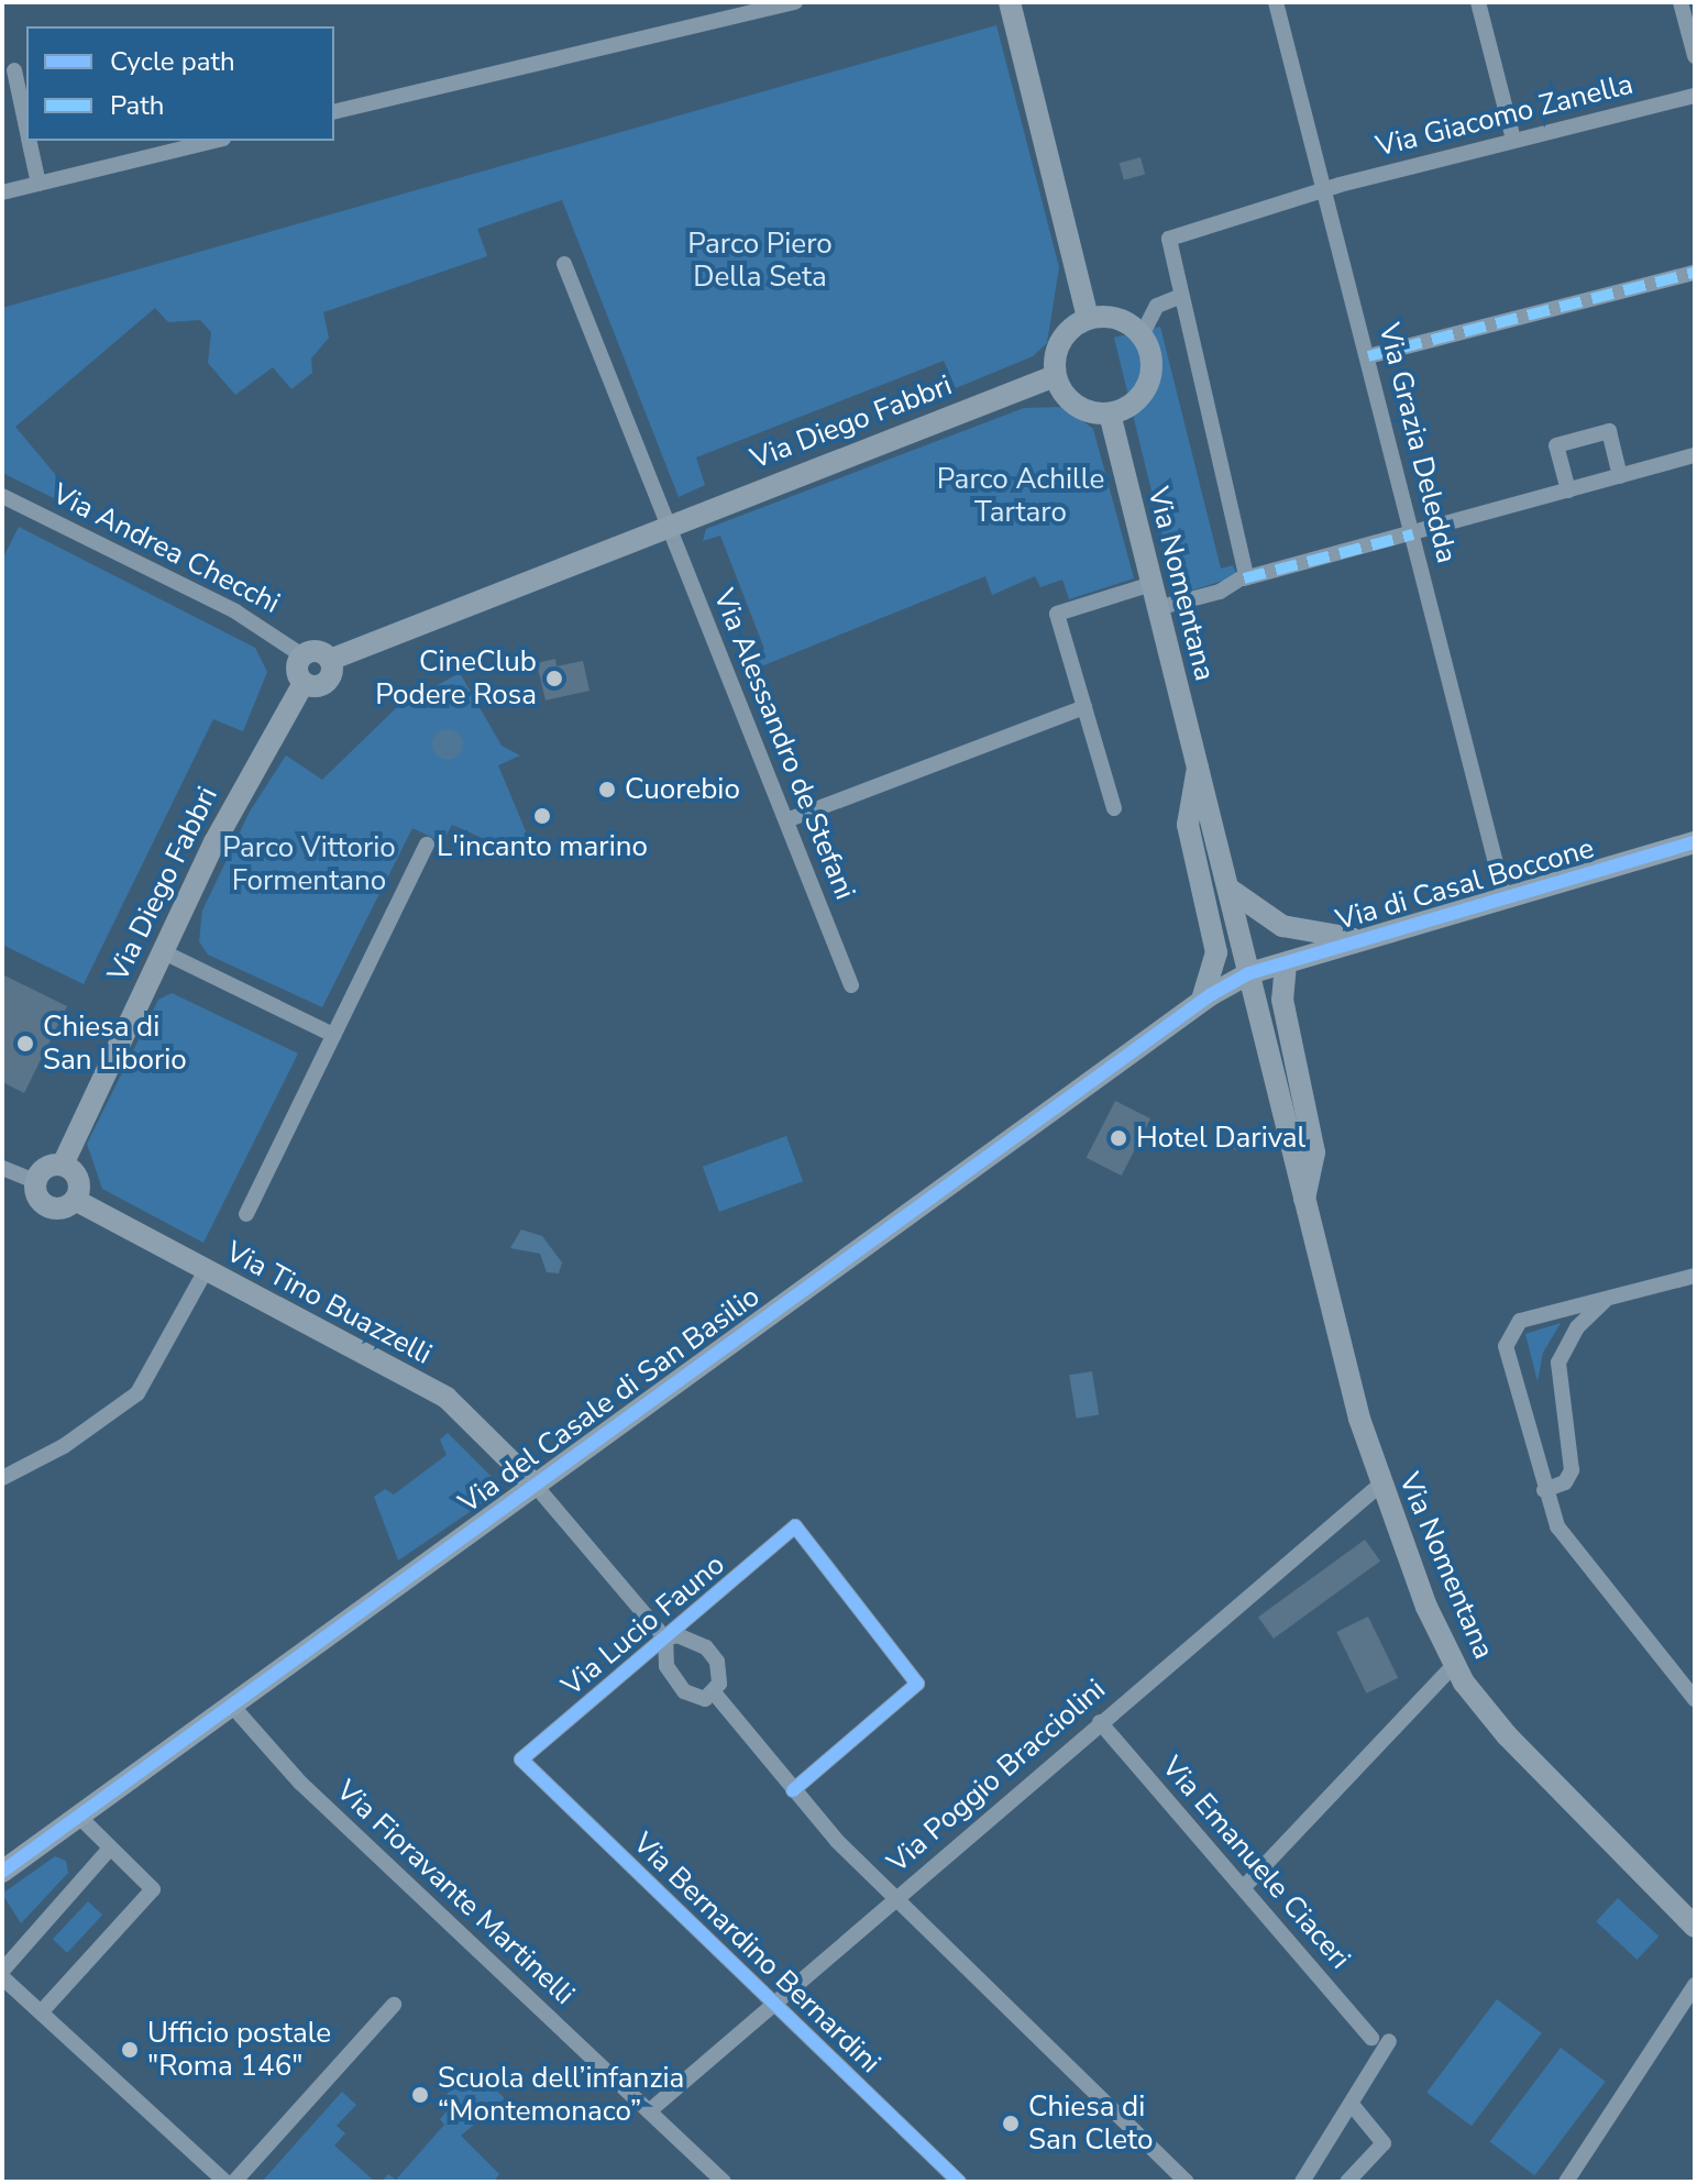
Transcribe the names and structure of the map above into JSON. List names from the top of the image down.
{
  "streets": {
    "street": [
      "Via Giacomo Zanella",
      "Via Diego Fabbri",
      "Via Grazia Deledda",
      "Via Andrea Checchi",
      "Via Nomentana",
      "Via Alessandro de Stefani",
      "Via di Casal Boccone",
      "Via Tino Buazzelli",
      "Via del Casale di San Basilio",
      "Via Lucio Fauno",
      "Via Poggio Bracciolini",
      "Via Emanuele Ciaceri",
      "Via Fioravante Martinelli",
      "Via Bernardino Bernardini"
    ]
  },
  "crossings": [
    ["Via Giacomo Zanella", "Via Grazia Deledda"],
    ["Via Diego Fabbri", "Via Andrea Checchi"],
    ["Via Diego Fabbri", "Via Nomentana"],
    ["Via Diego Fabbri", "Via Alessandro de Stefani"],
    ["Via Diego Fabbri", "Via Tino Buazzelli"],
    ["Via Grazia Deledda", "Via di Casal Boccone"],
    ["Via Nomentana", "Via di Casal Boccone"],
    ["Via Nomentana", "Via del Casale di San Basilio"],
    ["Via Nomentana", "Via Poggio Bracciolini"],
    ["Via di Casal Boccone", "Via del Casale di San Basilio"],
    ["Via Tino Buazzelli", "Via del Casale di San Basilio"],
    ["Via del Casale di San Basilio", "Via Fioravante Martinelli"],
    ["Via Lucio Fauno", "Via Bernardino Bernardini"],
    ["Via Poggio Bracciolini", "Via Emanuele Ciaceri"],
    ["Via Poggio Bracciolini", "Via Fioravante Martinelli"],
    ["Via Poggio Bracciolini", "Via Bernardino Bernardini"]
  ],
  "parks": ["Parco Piero Della Seta", "Parco Achille Tartaro", "Parco Vittorio Formentano"],
  "places": [
    "CineClub Podere Rosa",
    "Cuorebio",
    "L'incanto marino",
    "Chiesa di San Liborio",
    "Hotel Darival",
    "Ufficio postale \"Roma 146\"",
    "Scuola dell’infanzia “Montemonaco”",
    "Chiesa di San Cleto"
  ],
  "legend": ["Cycle path", "Path"]
}
